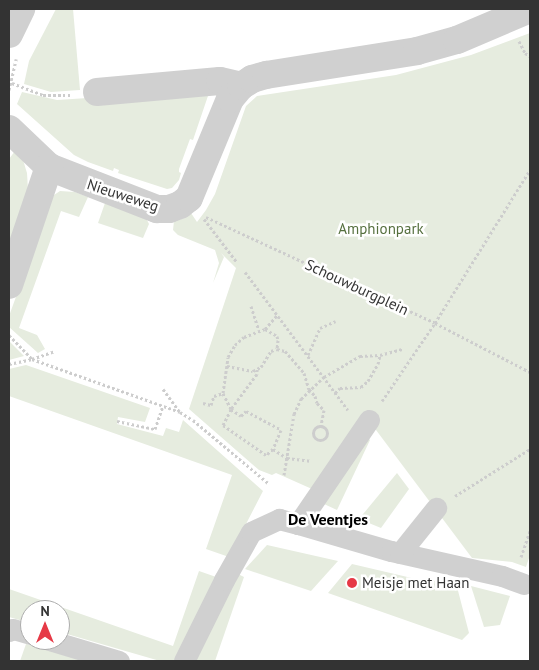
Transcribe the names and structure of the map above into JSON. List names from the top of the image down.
{
  "streets": {
    "street": ["Nieuweweg"],
    "path": ["Schouwburgplein"]
  },
  "districts": ["De Veentjes"],
  "parks": ["Amphionpark"],
  "places": ["Meisje met Haan"],
  "north": "top"
}
